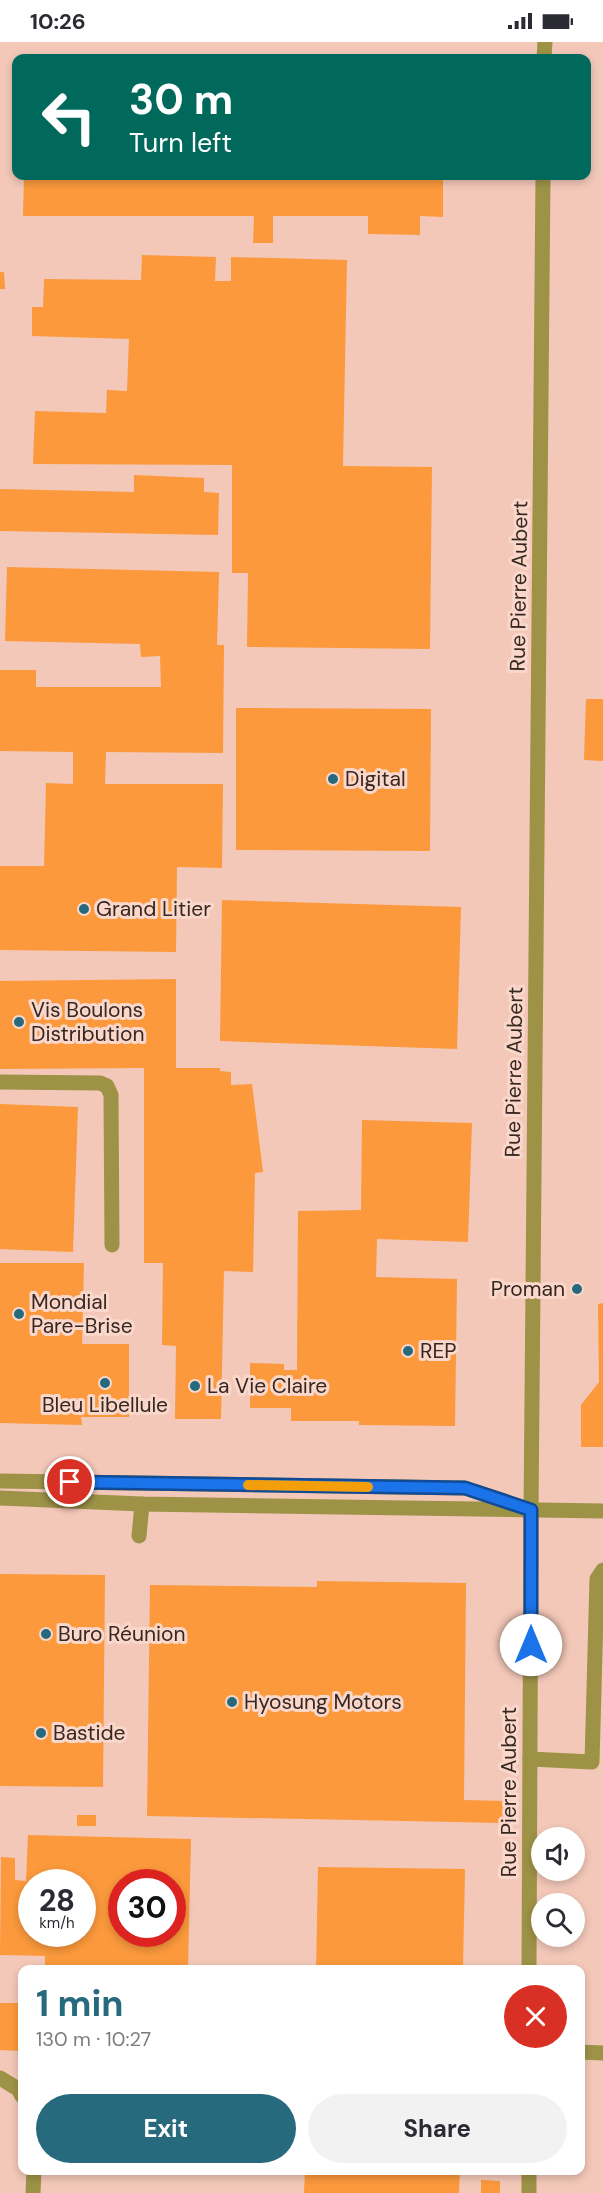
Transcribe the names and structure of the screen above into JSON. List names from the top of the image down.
{
  "streets": {
    "street": ["Rue Pierre Aubert"]
  },
  "places": [
    "Digital",
    "Grand Litier",
    "Vis Boulons Distribution",
    "Proman",
    "Mondial Pare-Brise",
    "REP",
    "Bleu Libellule",
    "La Vie Claire",
    "Buro Réunion",
    "Hyosung Motors",
    "Bastide"
  ],
  "page": {
    "status": "10:26",
    "turn": ["30 m", "Turn left"],
    "speed": "28 km/h",
    "limit": "30",
    "heading": ["1 min", "130 m · 10:27"],
    "buttons": ["Exit", "Share"]
  }
}
